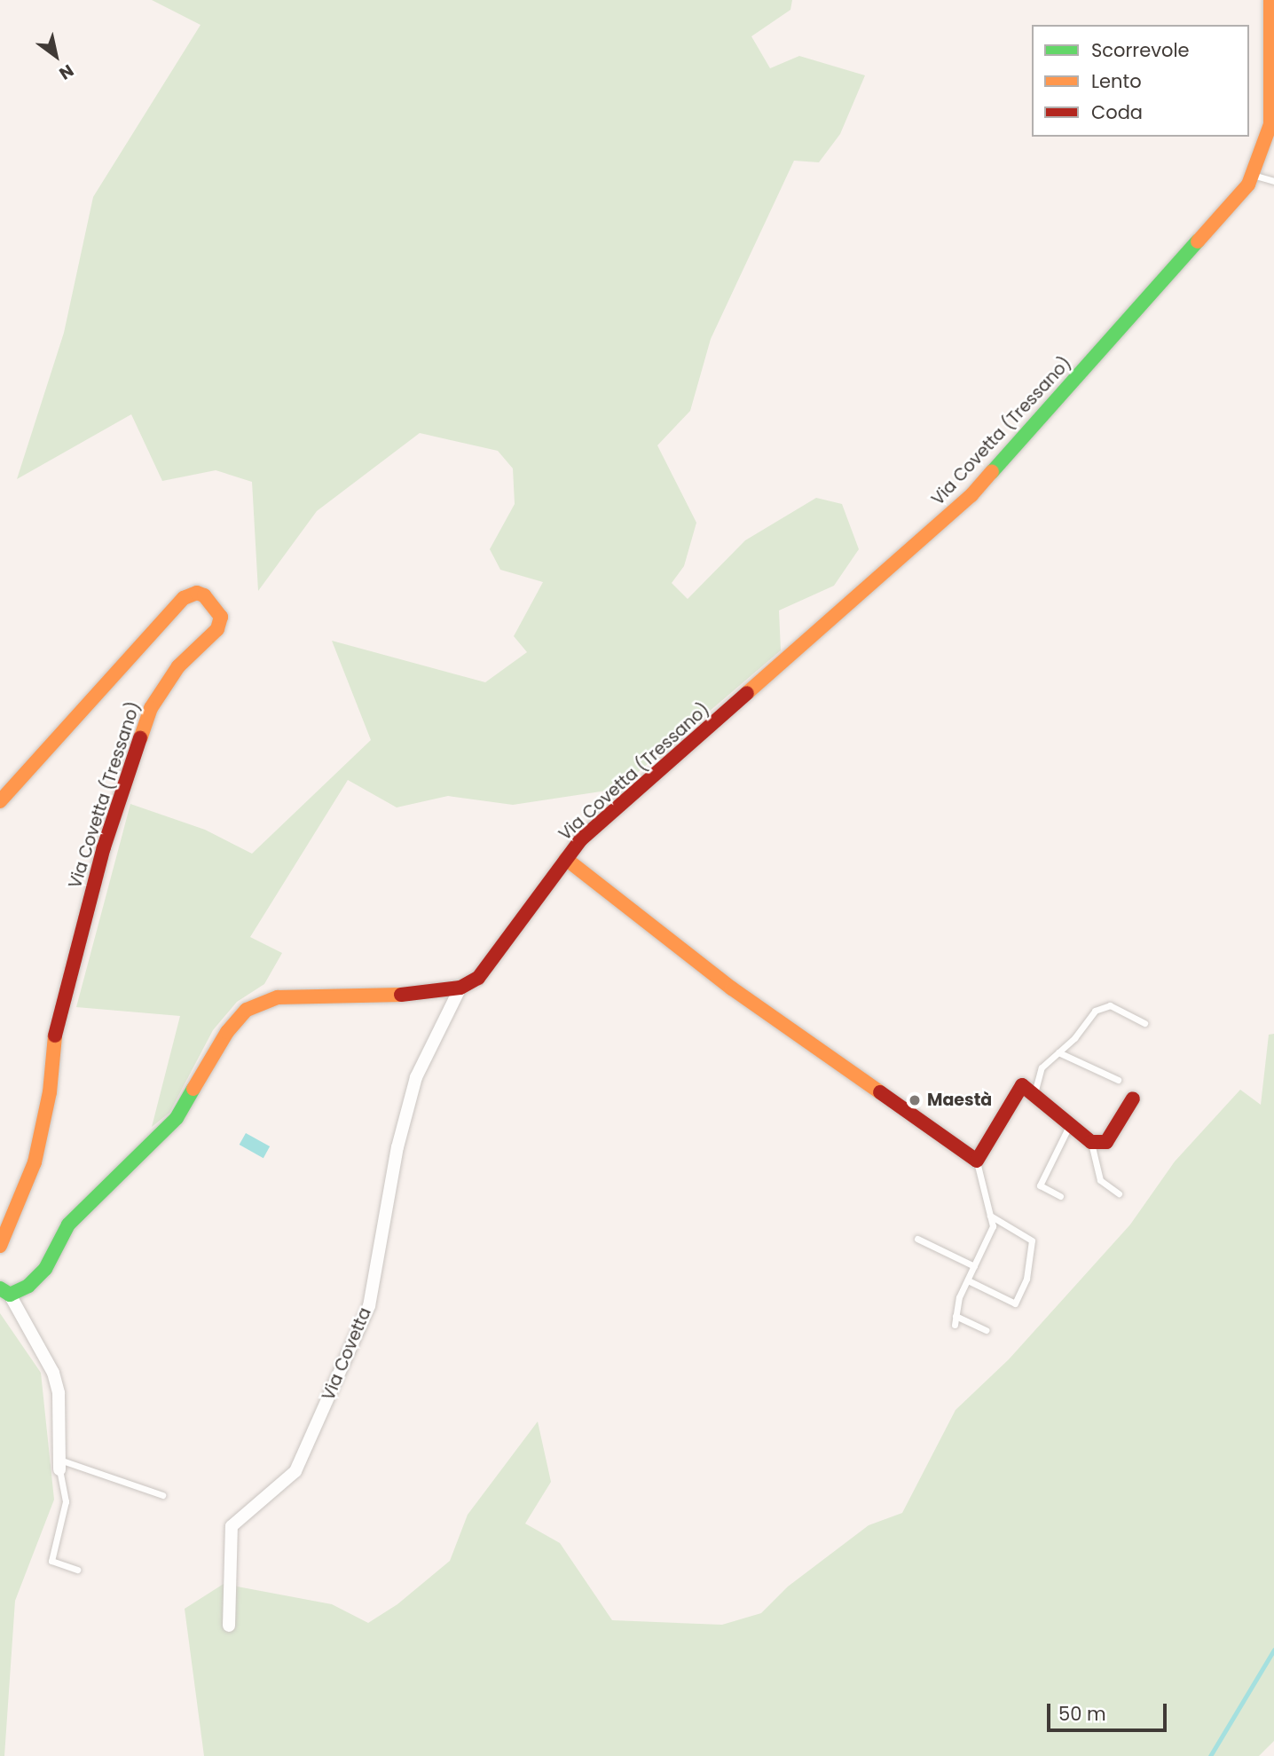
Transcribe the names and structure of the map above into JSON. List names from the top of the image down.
{
  "streets": {
    "street": ["Via Covetta (Tressano)", "Via Covetta"]
  },
  "crossings": [
    ["Via Covetta (Tressano)", "Via Covetta"]
  ],
  "places": ["Maestà"],
  "legend": ["Scorrevole", "Lento", "Coda"],
  "scale_bar": "50 m",
  "north": "bottom right"
}
